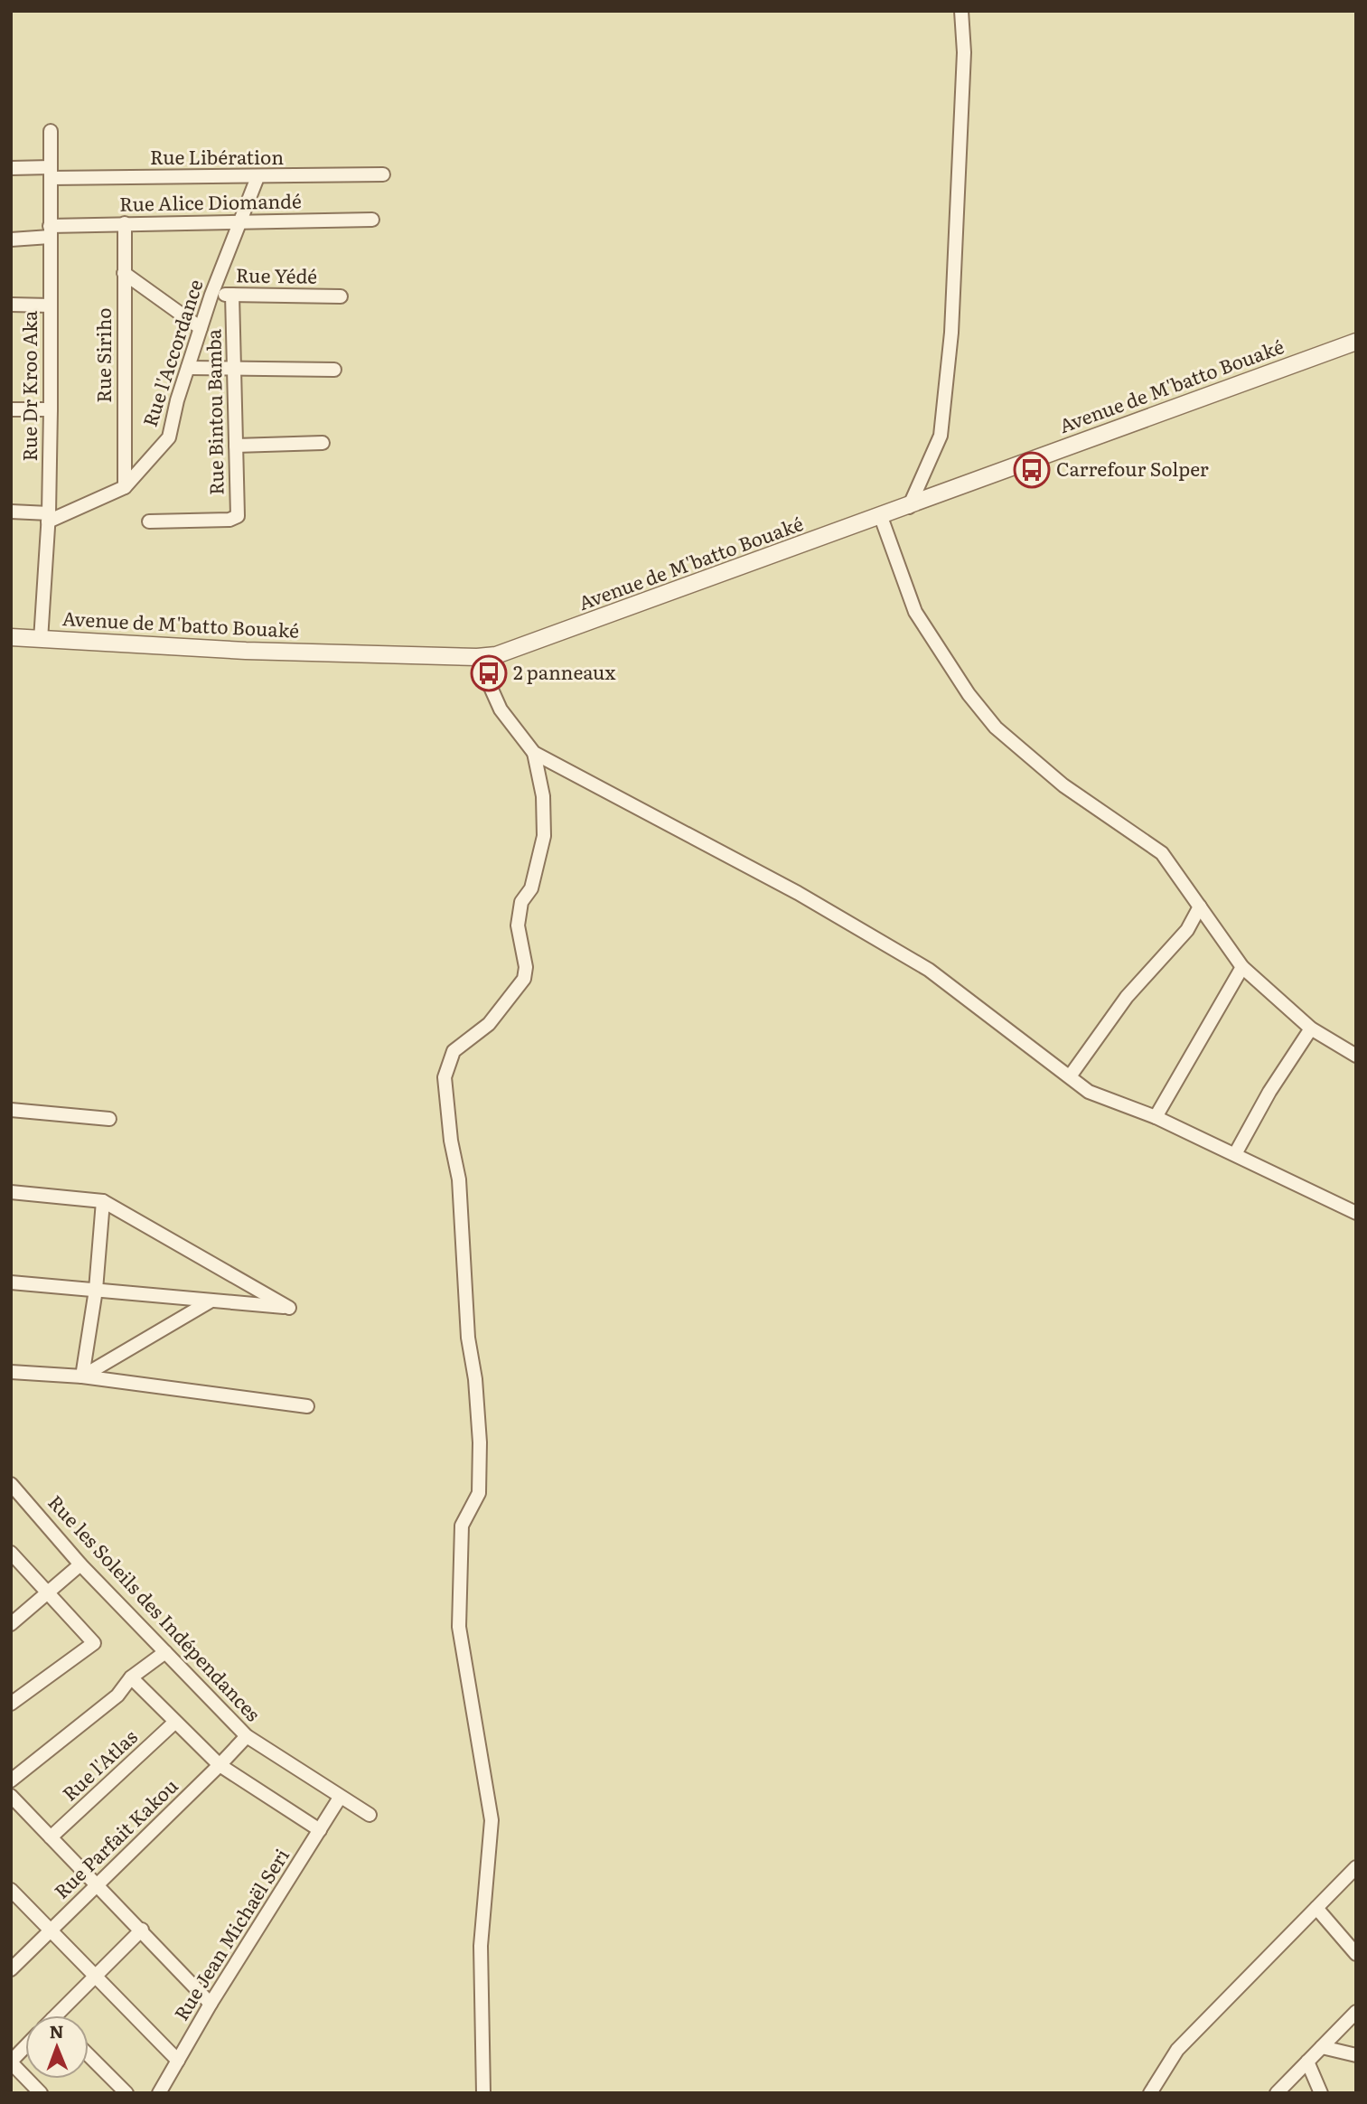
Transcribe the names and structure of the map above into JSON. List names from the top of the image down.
{
  "streets": {
    "street": [
      "Rue Libération",
      "Rue Alice Diomandé",
      "Rue Yédé",
      "Rue l'Accordance",
      "Rue Siriho",
      "Rue Dr Kroo Aka",
      "Avenue de M'batto Bouaké",
      "Rue Bintou Bamba",
      "Rue les Soleils des Indépendances",
      "Rue l'Atlas",
      "Rue Parfait Kakou",
      "Rue Jean Michaël Seri"
    ]
  },
  "crossings": [
    ["Rue Libération", "Rue l'Accordance"],
    ["Rue Libération", "Rue Dr Kroo Aka"],
    ["Rue Alice Diomandé", "Rue l'Accordance"],
    ["Rue Alice Diomandé", "Rue Siriho"],
    ["Rue Alice Diomandé", "Rue Dr Kroo Aka"],
    ["Rue Yédé", "Rue l'Accordance"],
    ["Rue Yédé", "Rue Bintou Bamba"],
    ["Rue l'Accordance", "Rue Siriho"],
    ["Rue l'Accordance", "Rue Dr Kroo Aka"],
    ["Rue Dr Kroo Aka", "Avenue de M'batto Bouaké"],
    ["Rue les Soleils des Indépendances", "Rue Parfait Kakou"],
    ["Rue les Soleils des Indépendances", "Rue Jean Michaël Seri"]
  ],
  "places": {
    "bus stop": ["Carrefour Solper", "2 panneaux"]
  },
  "north": "top"
}
